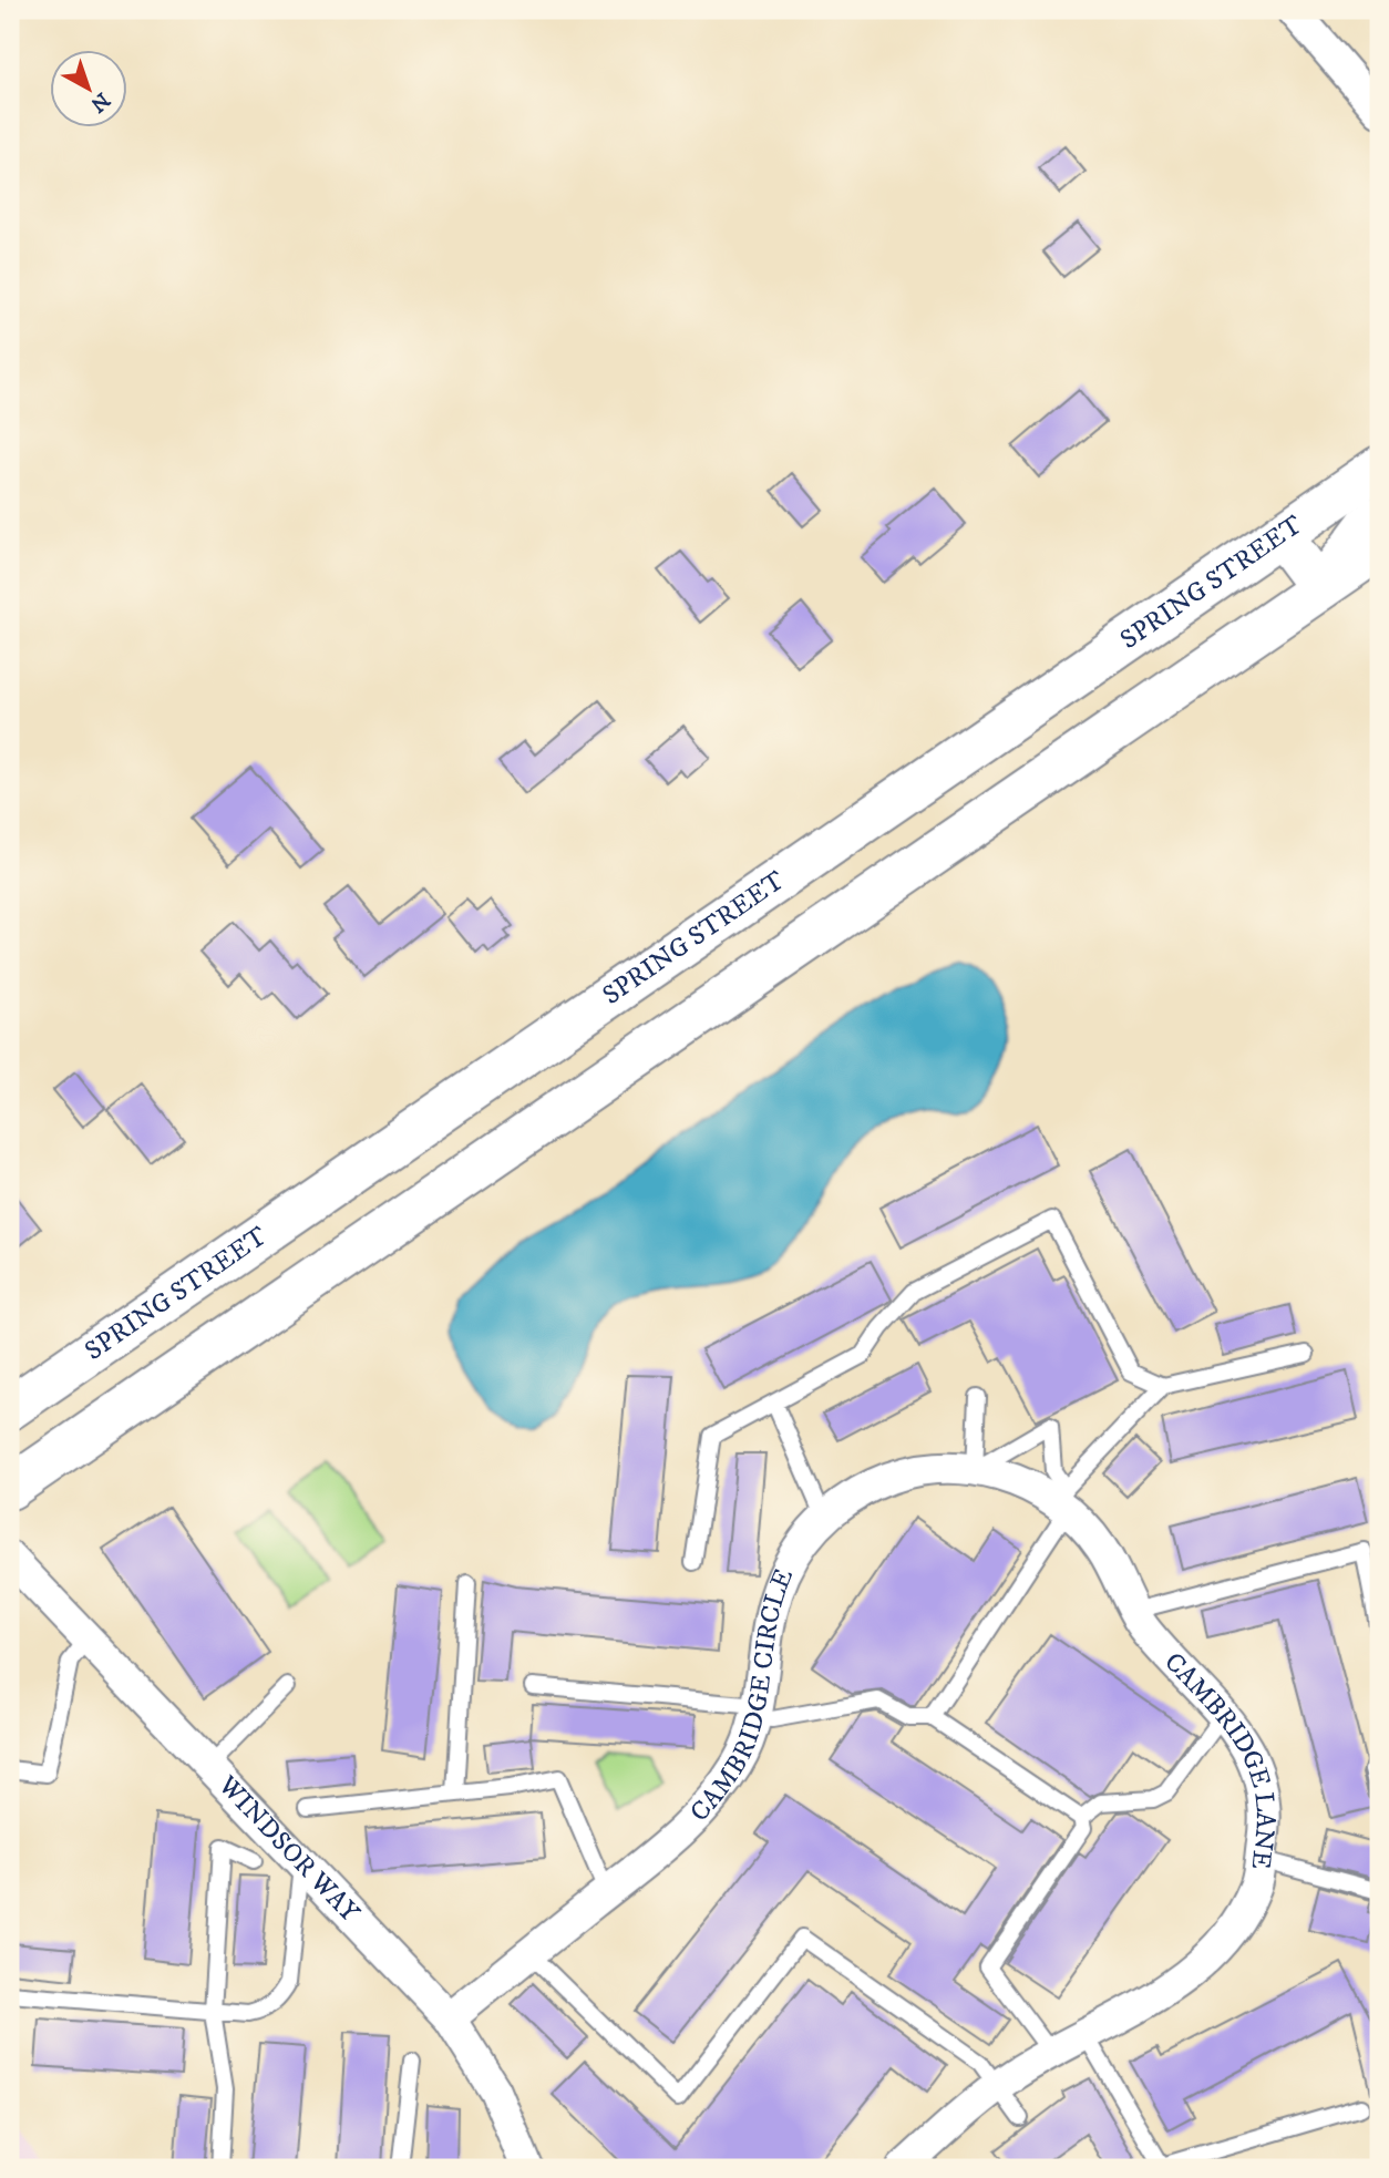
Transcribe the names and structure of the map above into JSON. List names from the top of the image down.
{
  "streets": {
    "main road": ["SPRING STREET"],
    "street": ["CAMBRIDGE CIRCLE", "CAMBRIDGE LANE", "WINDSOR WAY"]
  },
  "crossings": [
    ["CAMBRIDGE CIRCLE", "CAMBRIDGE LANE"],
    ["CAMBRIDGE CIRCLE", "WINDSOR WAY"]
  ],
  "north": "bottom right"
}
